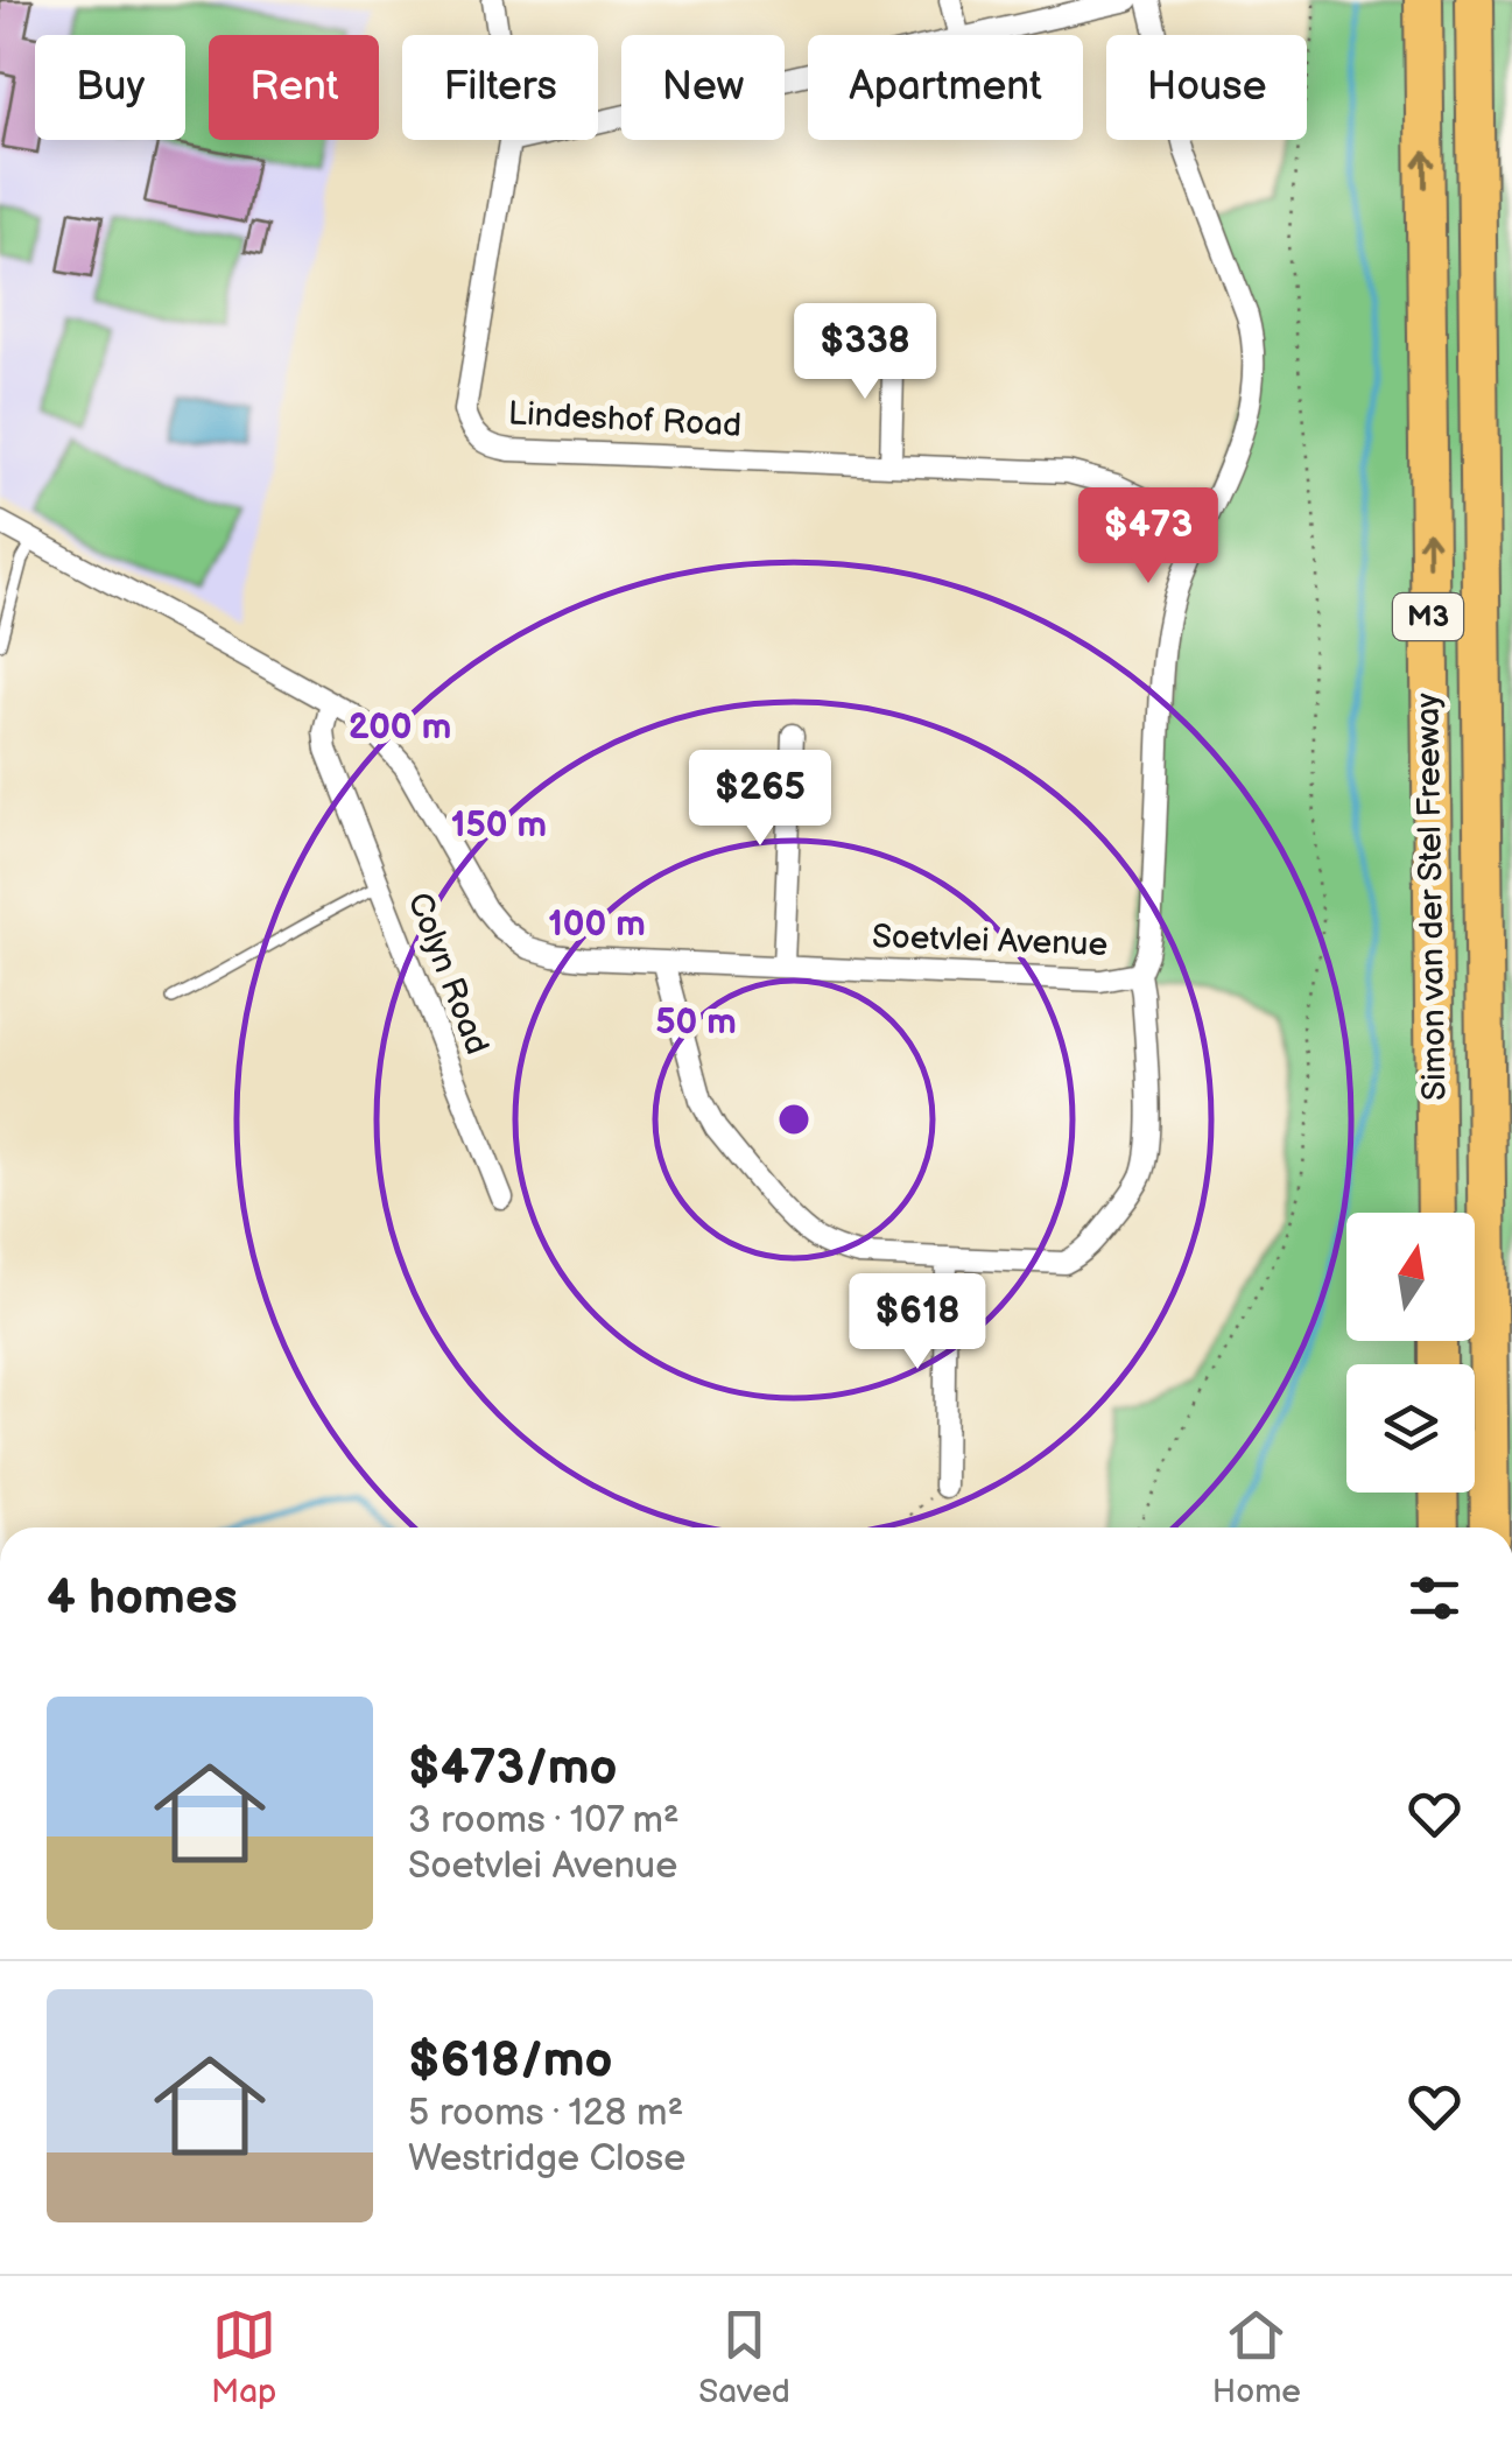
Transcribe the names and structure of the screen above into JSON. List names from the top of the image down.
{
  "streets": {
    "highway": ["M3", "Simon van der Stel Freeway"],
    "street": ["Lindeshof Road", "Soetvlei Avenue", "Colyn Road"]
  },
  "crossings": [
    ["Lindeshof Road", "Soetvlei Avenue"],
    ["Soetvlei Avenue", "Colyn Road"]
  ],
  "north": "top",
  "page": {
    "chip": [
      "Buy",
      "Rent",
      "Filters",
      "New",
      "Apartment",
      "House"
    ],
    "price": [
      "$338",
      "$473",
      "$265",
      "$618"
    ],
    "heading": "4 homes",
    "list": [
      {
        "name": "$473/mo",
        "note": "3 rooms · 107 m² · Soetvlei Avenue"
      },
      {
        "name": "$618/mo",
        "note": "5 rooms · 128 m² · Westridge Close"
      }
    ],
    "tabs": ["Map", "Saved", "Home"]
  },
  "rings": [
    "200 m",
    "150 m",
    "100 m",
    "50 m"
  ]
}
